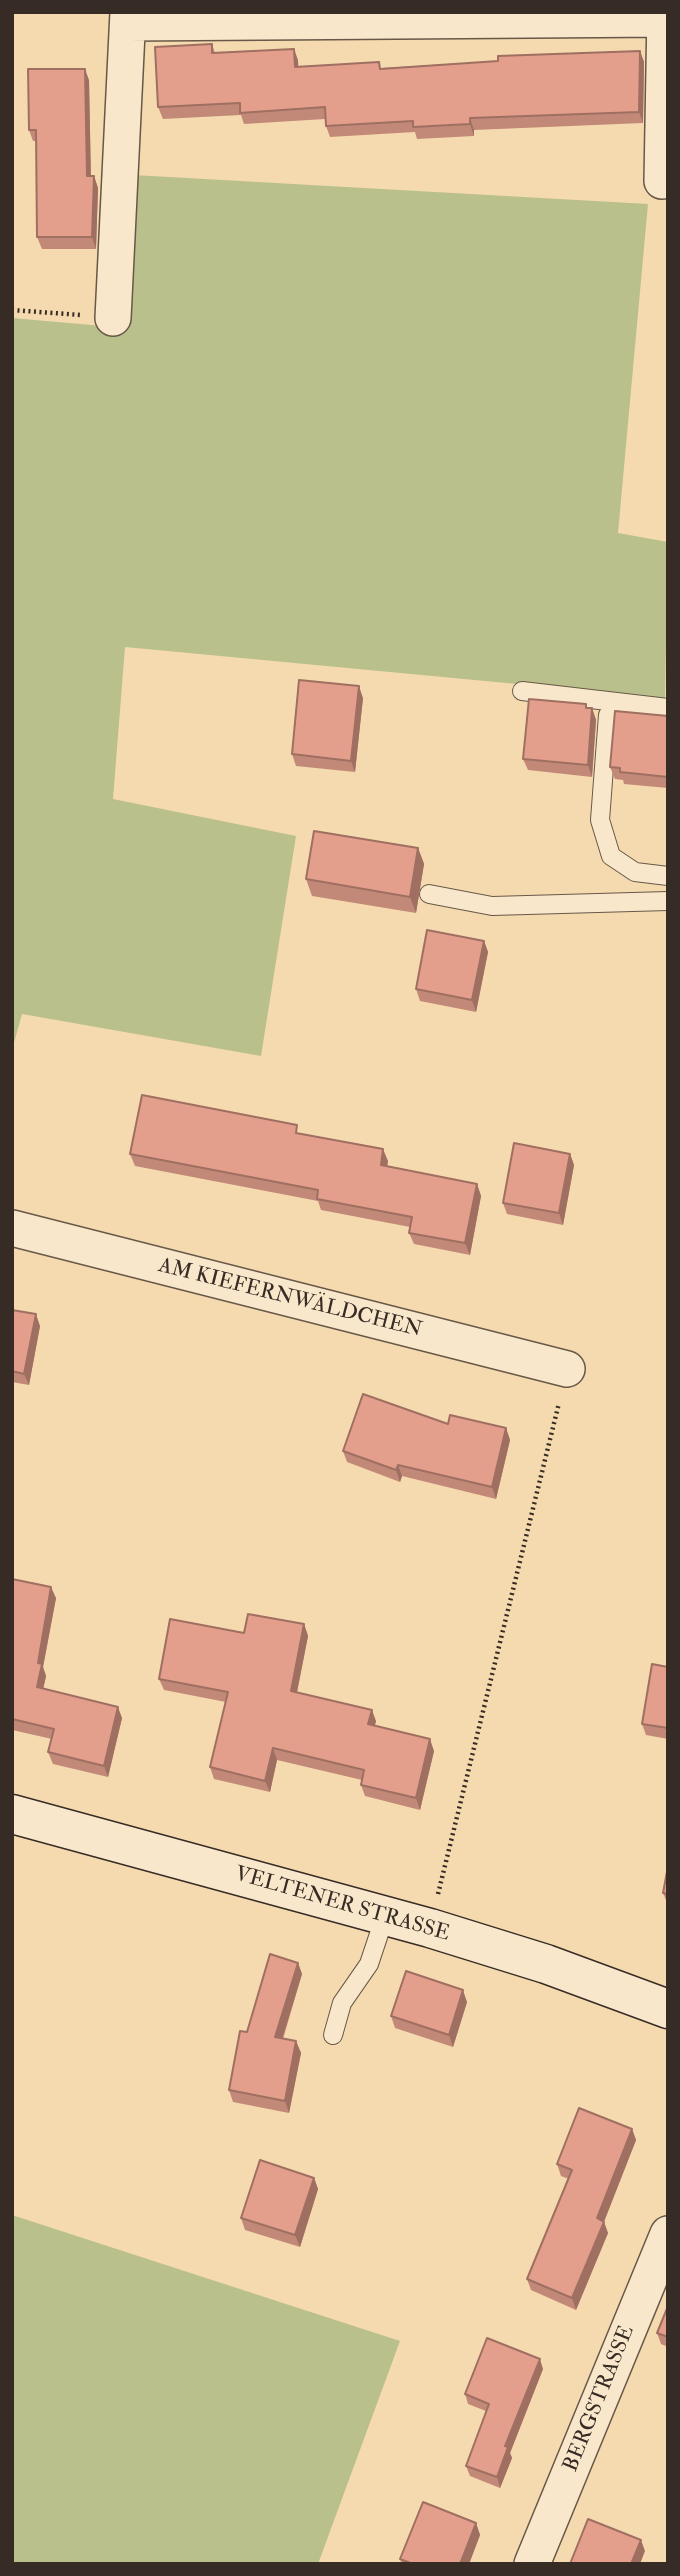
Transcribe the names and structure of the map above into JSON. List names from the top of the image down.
{
  "streets": {
    "main road": ["VELTENER STRASSE"],
    "street": ["AM KIEFERNWÄLDCHEN", "BERGSTRASSE"]
  }
}
